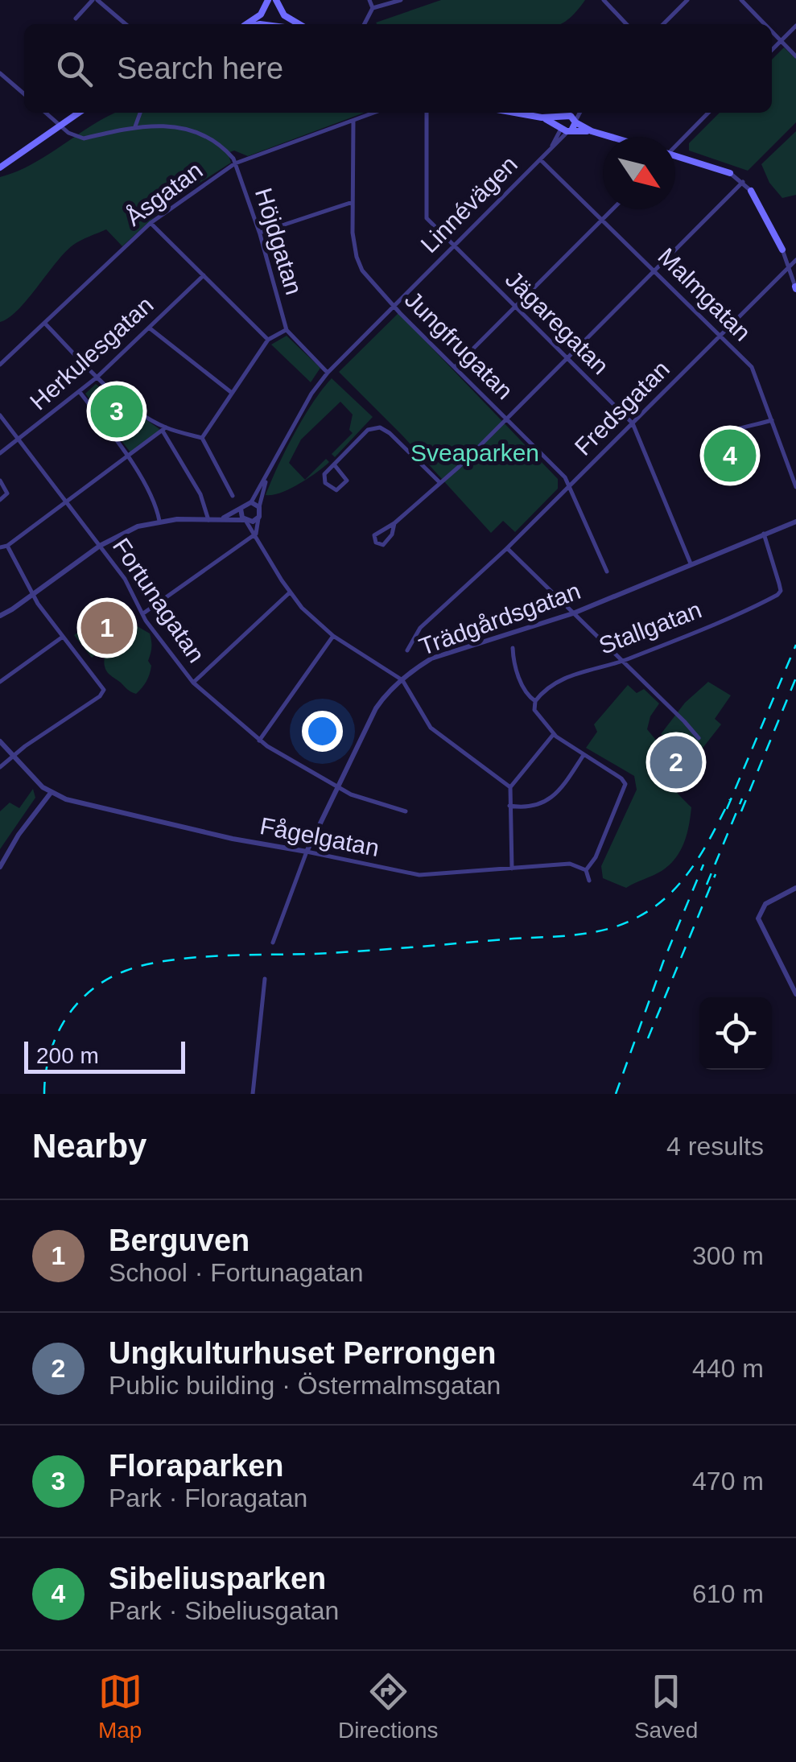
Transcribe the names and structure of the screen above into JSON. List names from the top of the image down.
{
  "streets": {
    "street": [
      "Åsgatan",
      "Linnévägen",
      "Höjdgatan",
      "Malmgatan",
      "Jägaregatan",
      "Jungfrugatan",
      "Herkulesgatan",
      "Fredsgatan",
      "Fortunagatan",
      "Trädgårdsgatan",
      "Stallgatan",
      "Fågelgatan"
    ]
  },
  "crossings": [
    ["Åsgatan", "Höjdgatan"],
    ["Åsgatan", "Jungfrugatan"],
    ["Linnévägen", "Höjdgatan"],
    ["Linnévägen", "Malmgatan"],
    ["Linnévägen", "Jägaregatan"],
    ["Linnévägen", "Jungfrugatan"],
    ["Malmgatan", "Fredsgatan"],
    ["Jägaregatan", "Fredsgatan"],
    ["Jägaregatan", "Trädgårdsgatan"],
    ["Jungfrugatan", "Fredsgatan"],
    ["Herkulesgatan", "Fortunagatan"],
    ["Fortunagatan", "Trädgårdsgatan"],
    ["Trädgårdsgatan", "Stallgatan"],
    ["Trädgårdsgatan", "Fågelgatan"]
  ],
  "parks": ["Sveaparken"],
  "scale_bar": "200 m",
  "north": "bottom right",
  "page": {
    "search": "Search here",
    "pins": [
      "3",
      "4",
      "1",
      "2"
    ],
    "scale": "200 m",
    "heading": ["Nearby", "4 results"],
    "list": [
      {
        "mark": "1",
        "name": "Berguven",
        "note": "School · Fortunagatan",
        "value": "300 m"
      },
      {
        "mark": "2",
        "name": "Ungkulturhuset Perrongen",
        "note": "Public building · Östermalmsgatan",
        "value": "440 m"
      },
      {
        "mark": "3",
        "name": "Floraparken",
        "note": "Park · Floragatan",
        "value": "470 m"
      },
      {
        "mark": "4",
        "name": "Sibeliusparken",
        "note": "Park · Sibeliusgatan",
        "value": "610 m"
      }
    ],
    "nav": ["Map", "Directions", "Saved"]
  }
}
